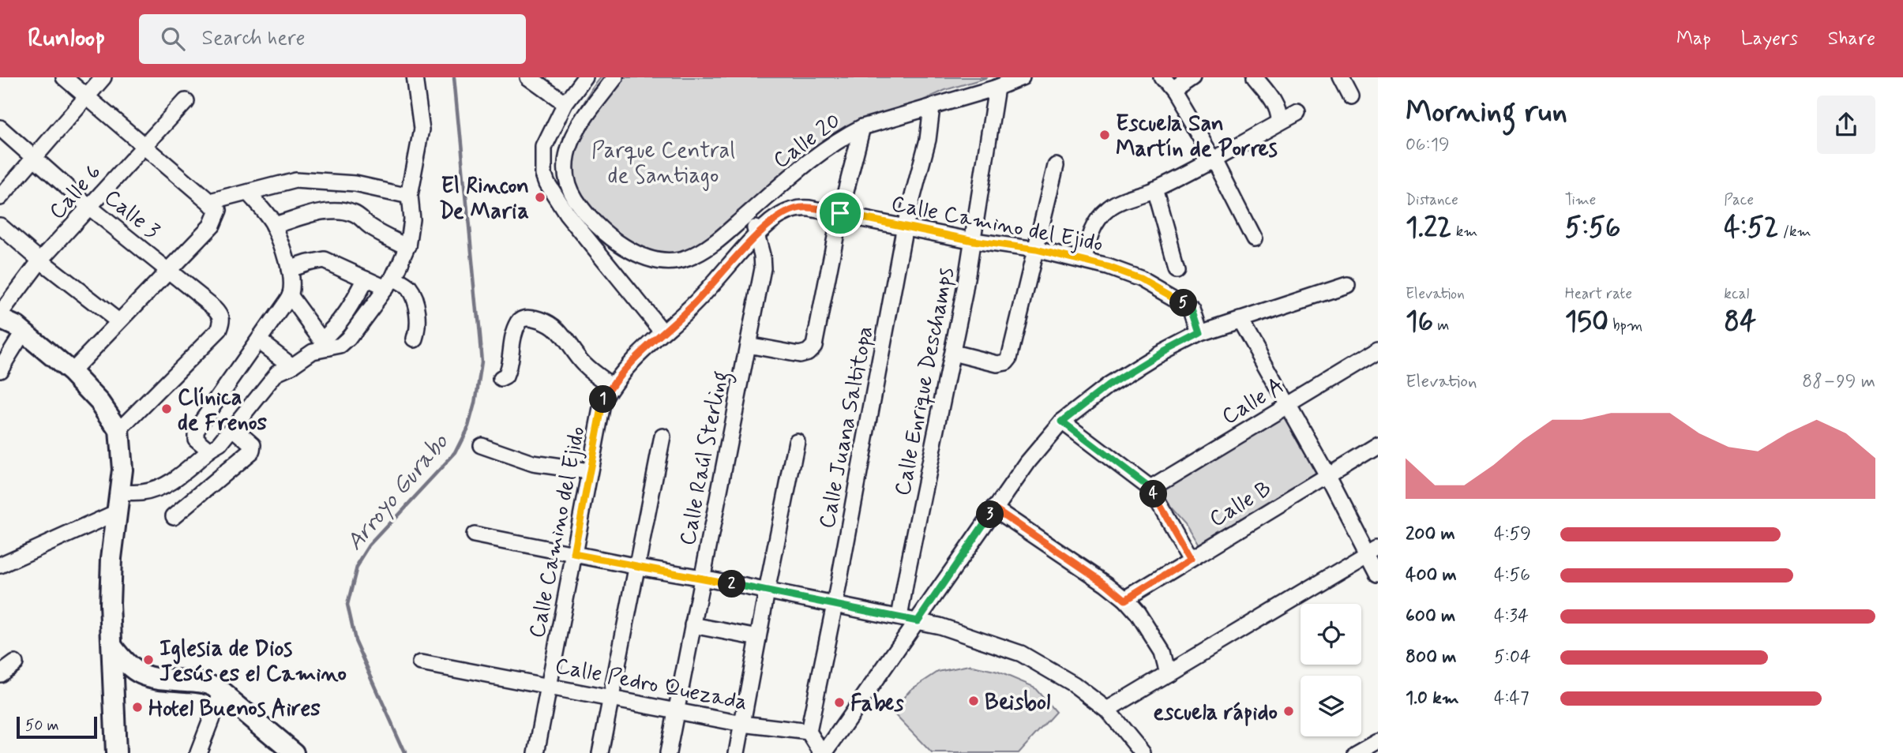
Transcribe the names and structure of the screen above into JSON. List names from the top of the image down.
{
  "streets": {
    "street": [
      "Calle 20",
      "Calle 6",
      "Calle 3",
      "Calle Camino del Ejido",
      "Calle Enrique Deschamps",
      "Calle A",
      "Calle Juana Saltitopa",
      "Calle Raúl Sterling",
      "Calle B",
      "Calle Pedro Quezada"
    ]
  },
  "crossings": [
    ["Calle 20", "Calle Enrique Deschamps"],
    ["Calle 20", "Calle Juana Saltitopa"],
    ["Calle 20", "Calle Raúl Sterling"],
    ["Calle 6", "Calle 3"],
    ["Calle Camino del Ejido", "Calle Enrique Deschamps"],
    ["Calle Camino del Ejido", "Calle Juana Saltitopa"],
    ["Calle Camino del Ejido", "Calle Raúl Sterling"],
    ["Calle Camino del Ejido", "Calle Pedro Quezada"],
    ["Calle Juana Saltitopa", "Calle Pedro Quezada"],
    ["Calle Raúl Sterling", "Calle Pedro Quezada"]
  ],
  "water": ["Arroyo Gurabo"],
  "parks": ["Parque Central de Santiago"],
  "places": [
    "Escuela San Martín de Porres",
    "El Rincon De Maria",
    "Clínica de Frenos",
    "Iglesia de Dios Jesús es el Camino",
    "Beisbol",
    "Fabes",
    "Hotel Buenos Aires",
    "escuela rápido"
  ],
  "scale_bar": "50 m",
  "page": {
    "header": "Runloop",
    "search": "Search here",
    "nav": ["Map", "Layers", "Share"],
    "heading": ["Morning run", "06:19"],
    "stats": [
      ["Distance", "1.22 km"],
      ["Time", "5:56"],
      ["Pace", "4:52 /km"],
      ["Elevation", "16 m"],
      ["Heart rate", "150 bpm"],
      ["kcal", "84"]
    ],
    "pins": [
      "5",
      "1",
      "4",
      "3",
      "2"
    ],
    "chart": ["Elevation", "88–99 m"],
    "list": [
      {
        "name": "200 m",
        "note": "4:59"
      },
      {
        "name": "400 m",
        "note": "4:56"
      },
      {
        "name": "600 m",
        "note": "4:34"
      },
      {
        "name": "800 m",
        "note": "5:04"
      },
      {
        "name": "1.0 km",
        "note": "4:47"
      }
    ],
    "scale": "50 m"
  }
}
